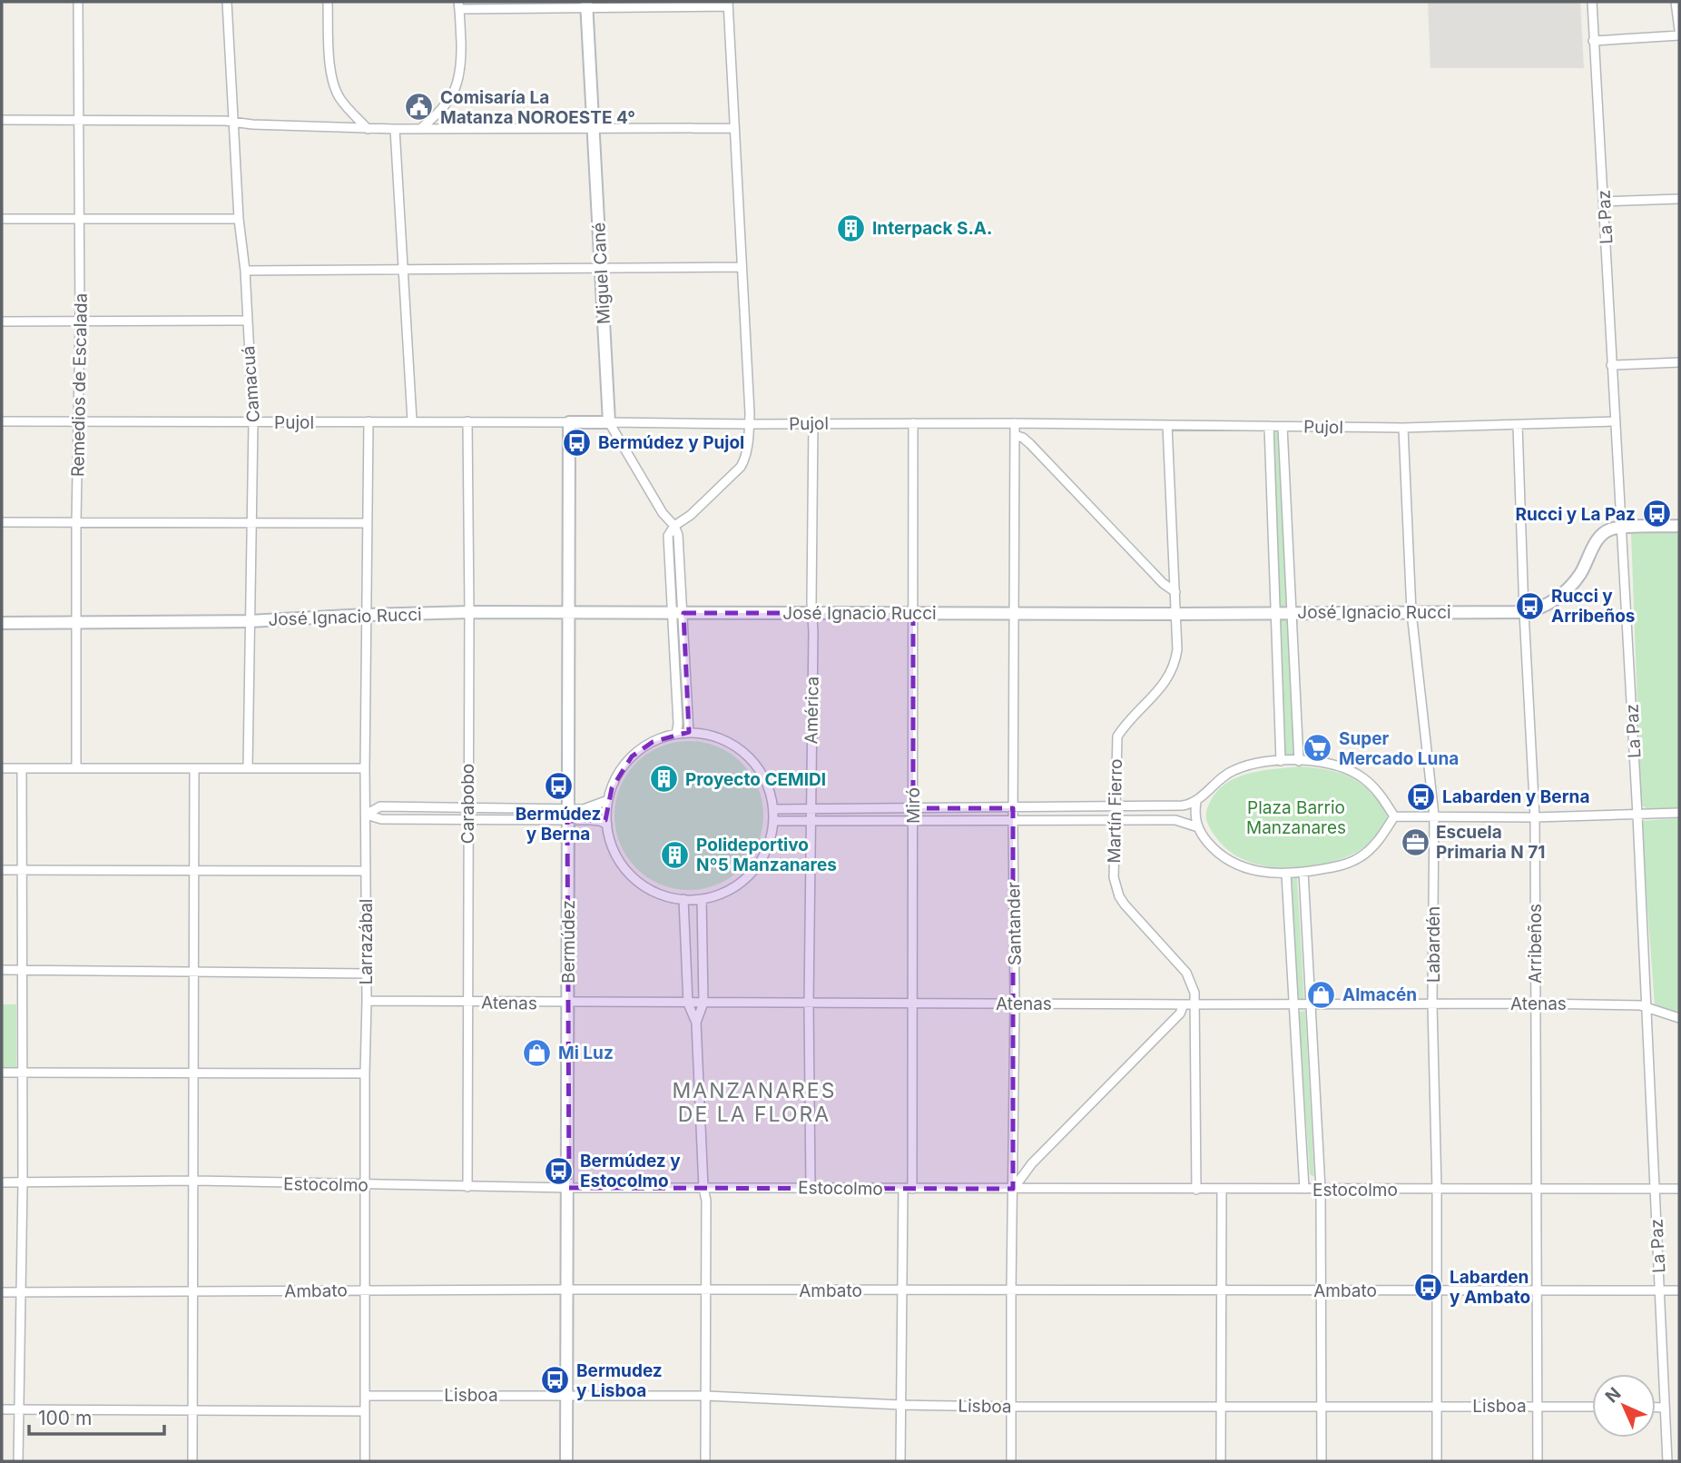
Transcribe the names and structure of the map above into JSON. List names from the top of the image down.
{
  "streets": {
    "street": [
      "La Paz",
      "Miguel Cané",
      "Camacuá",
      "Remedios de Escalada",
      "Pujol",
      "José Ignacio Rucci",
      "América",
      "Carabobo",
      "Miró",
      "Martín Fierro",
      "Santander",
      "Larrazábal",
      "Bermúdez",
      "Arribeños",
      "Labardén",
      "Atenas",
      "Estocolmo",
      "Ambato",
      "Lisboa"
    ]
  },
  "crossings": [
    ["La Paz", "Pujol"],
    ["La Paz", "José Ignacio Rucci"],
    ["La Paz", "Atenas"],
    ["La Paz", "Estocolmo"],
    ["La Paz", "Ambato"],
    ["Miguel Cané", "Pujol"],
    ["Camacuá", "Pujol"],
    ["Camacuá", "José Ignacio Rucci"],
    ["Remedios de Escalada", "Pujol"],
    ["Remedios de Escalada", "José Ignacio Rucci"],
    ["Pujol", "América"],
    ["Pujol", "Carabobo"],
    ["Pujol", "Miró"],
    ["Pujol", "Martín Fierro"],
    ["Pujol", "Santander"],
    ["Pujol", "Larrazábal"],
    ["Pujol", "Bermúdez"],
    ["Pujol", "Arribeños"],
    ["Pujol", "Labardén"],
    ["José Ignacio Rucci", "América"],
    ["José Ignacio Rucci", "Carabobo"],
    ["José Ignacio Rucci", "Miró"],
    ["José Ignacio Rucci", "Martín Fierro"],
    ["José Ignacio Rucci", "Santander"],
    ["José Ignacio Rucci", "Larrazábal"],
    ["José Ignacio Rucci", "Bermúdez"],
    ["José Ignacio Rucci", "Arribeños"],
    ["José Ignacio Rucci", "Labardén"],
    ["América", "Atenas"],
    ["América", "Estocolmo"],
    ["Carabobo", "Atenas"],
    ["Carabobo", "Estocolmo"],
    ["Miró", "Atenas"],
    ["Miró", "Estocolmo"],
    ["Miró", "Ambato"],
    ["Miró", "Lisboa"],
    ["Martín Fierro", "Atenas"],
    ["Martín Fierro", "Estocolmo"],
    ["Santander", "Atenas"],
    ["Santander", "Estocolmo"],
    ["Santander", "Ambato"],
    ["Santander", "Lisboa"],
    ["Larrazábal", "Atenas"],
    ["Larrazábal", "Estocolmo"],
    ["Larrazábal", "Ambato"],
    ["Larrazábal", "Lisboa"],
    ["Bermúdez", "Atenas"],
    ["Bermúdez", "Estocolmo"],
    ["Bermúdez", "Ambato"],
    ["Bermúdez", "Lisboa"],
    ["Arribeños", "Atenas"],
    ["Arribeños", "Estocolmo"],
    ["Arribeños", "Ambato"],
    ["Arribeños", "Lisboa"],
    ["Labardén", "Atenas"],
    ["Labardén", "Estocolmo"],
    ["Labardén", "Ambato"],
    ["Labardén", "Lisboa"]
  ],
  "districts": ["MANZANARES DE LA FLORA"],
  "parks": ["Plaza Barrio Manzanares"],
  "places": {
    "public building": ["Comisaría La Matanza NOROESTE 4°"],
    "building": ["Interpack S.A.", "Proyecto CEMIDI", "Polideportivo Nº5 Manzanares"],
    "bus stop": [
      "Bermúdez y Pujol",
      "Rucci y La Paz",
      "Rucci y Arribeños",
      "Bermúdez y Berna",
      "Labarden y Berna",
      "Bermúdez y Estocolmo",
      "Labarden y Ambato",
      "Bermudez y Lisboa"
    ],
    "supermarket": ["Super Mercado Luna"],
    "office": ["Escuela Primaria N 71"],
    "shop": ["Almacén", "Mi Luz"]
  },
  "scale_bar": "100 m",
  "north": "top left"
}
